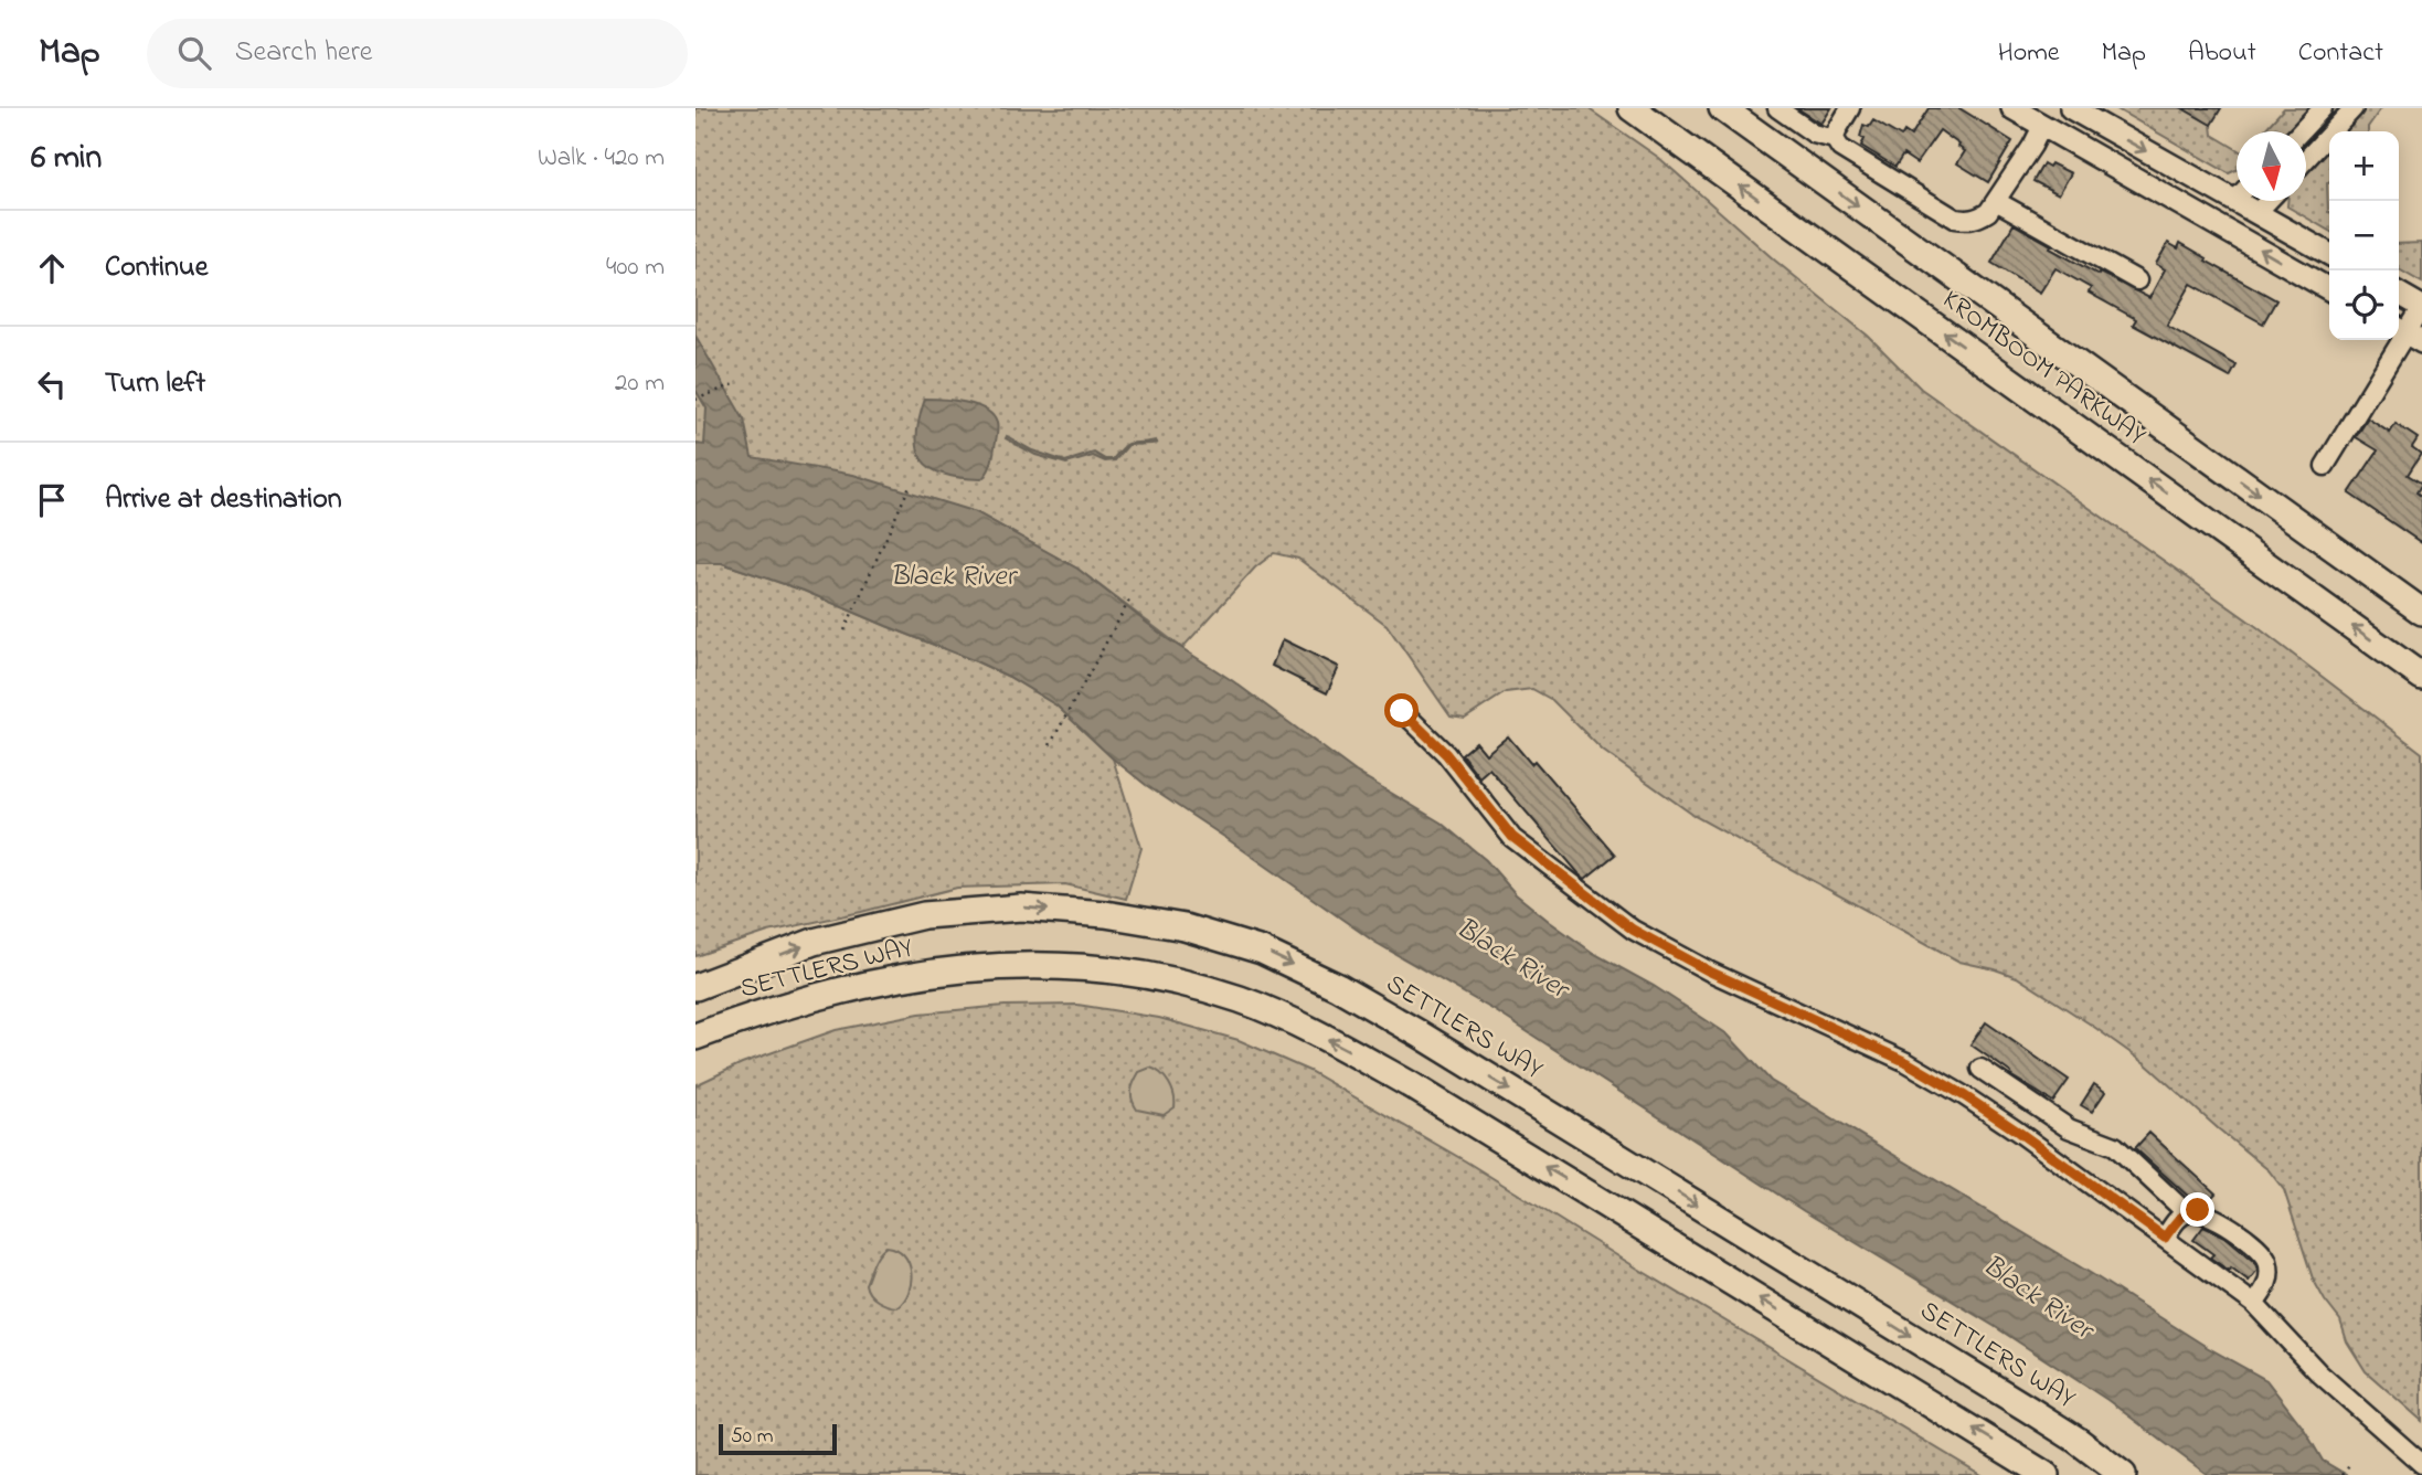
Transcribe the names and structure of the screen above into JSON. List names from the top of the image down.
{
  "streets": {
    "highway": ["KROMBOOM PARKWAY", "SETTLERS WAY"]
  },
  "water": ["Black River"],
  "scale_bar": "50 m",
  "north": "bottom",
  "page": {
    "header": "Map",
    "search": "Search here",
    "nav": [
      "Home",
      "Map",
      "About",
      "Contact"
    ],
    "heading": ["6 min", "Walk · 420 m"],
    "map_buttons": ["+", "−"],
    "list": [
      ["Continue", "400 m"],
      ["Turn left", "20 m"],
      "Arrive at destination"
    ],
    "scale": "50 m"
  }
}
